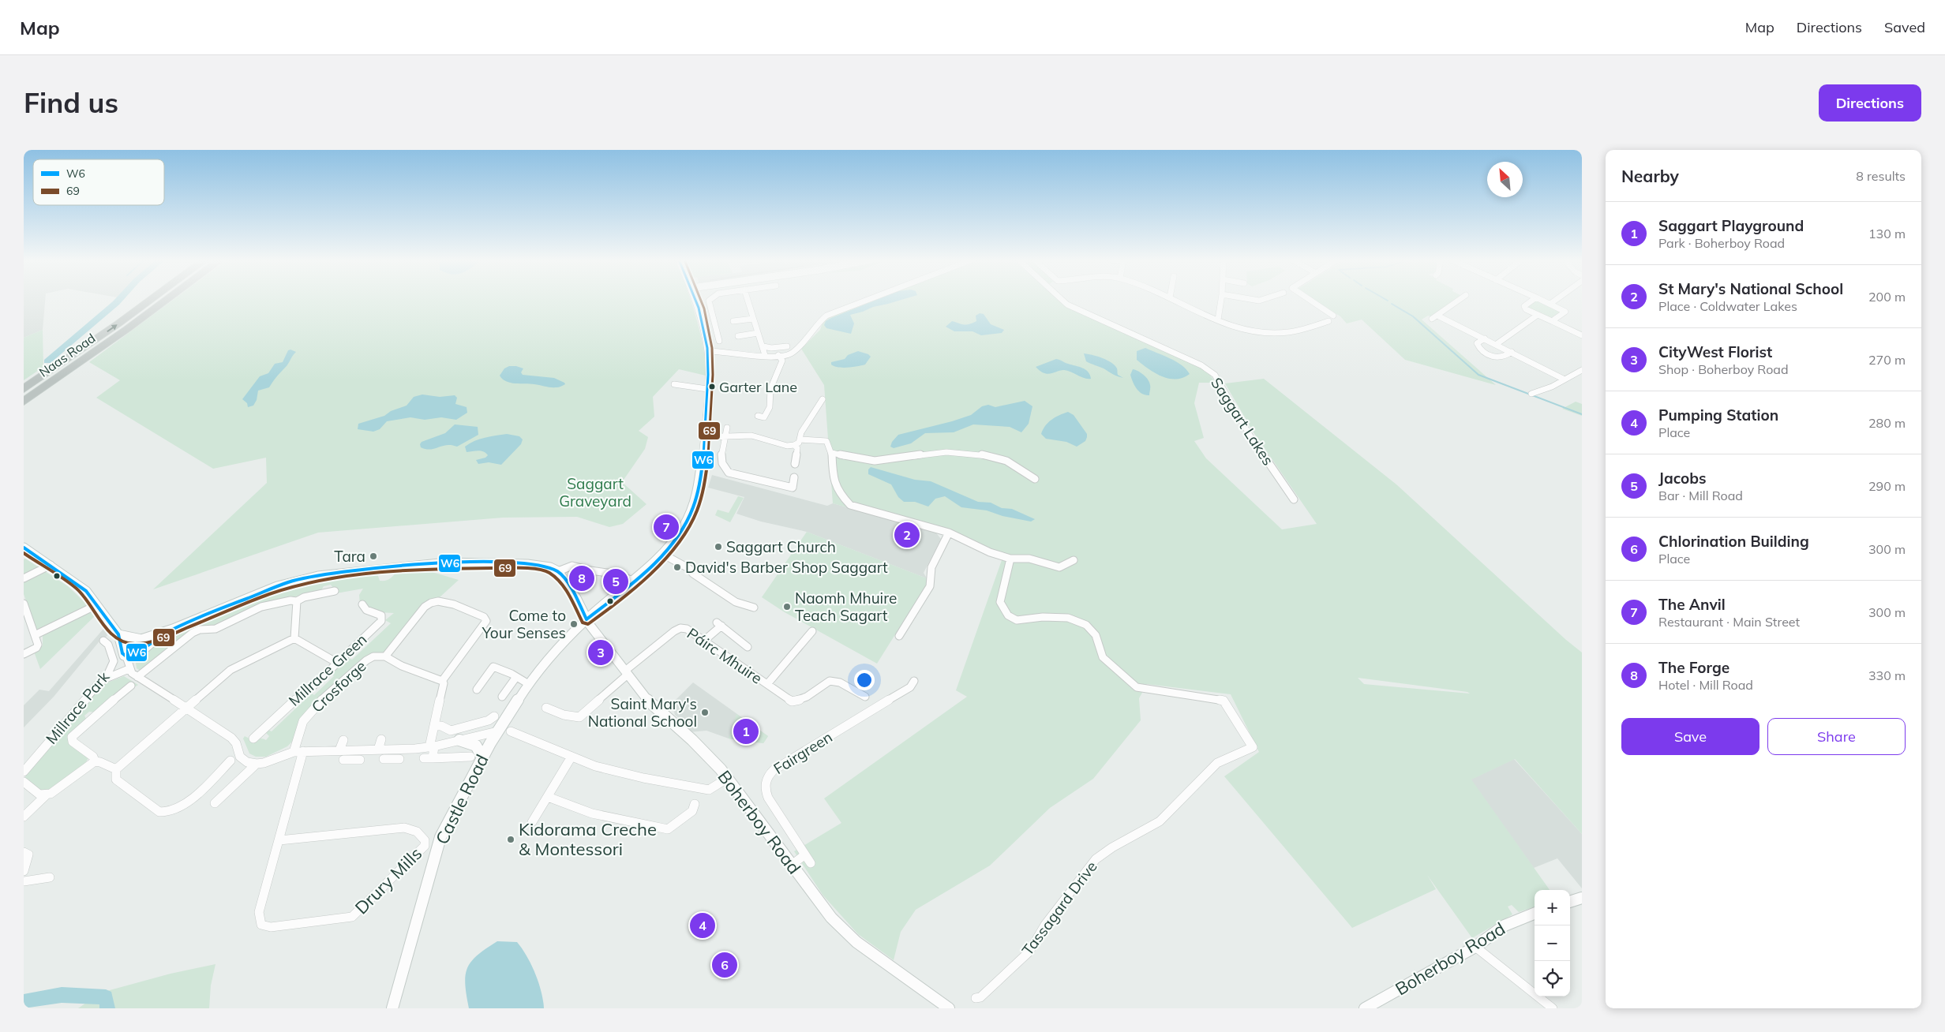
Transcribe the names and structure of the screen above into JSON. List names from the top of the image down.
{
  "streets": {
    "highway": ["Naas Road"],
    "street": [
      "Saggart Lakes",
      "Páirc Mhuire",
      "Millrace Green",
      "Crosforge",
      "Millrace Park",
      "Fairgreen",
      "Castle Road",
      "Boherboy Road",
      "Drury Mills",
      "Tassagard Drive"
    ]
  },
  "crossings": [
    ["Páirc Mhuire", "Boherboy Road"],
    ["Castle Road", "Boherboy Road"]
  ],
  "parks": ["Saggart Graveyard"],
  "places": [
    "Garter Lane",
    "Saggart Church",
    "Tara",
    "David's Barber Shop Saggart",
    "Naomh Mhuire Teach Sagart",
    "Come to Your Senses",
    "Saint Mary's National School",
    "Kidorama Creche & Montessori"
  ],
  "lines": ["transit line W6", "transit line 69"],
  "legend": ["W6", "69"],
  "north": "top left",
  "page": {
    "header": "Map",
    "nav": ["Map", "Directions", "Saved"],
    "buttons": [
      "Directions",
      ["Save", "Share"]
    ],
    "title": "Find us",
    "heading": ["Nearby", "8 results"],
    "list": [
      {
        "mark": "1",
        "name": "Saggart Playground",
        "note": "Park · Boherboy Road",
        "value": "130 m"
      },
      {
        "mark": "2",
        "name": "St Mary's National School",
        "note": "Place · Coldwater Lakes",
        "value": "200 m"
      },
      {
        "mark": "3",
        "name": "CityWest Florist",
        "note": "Shop · Boherboy Road",
        "value": "270 m"
      },
      {
        "mark": "4",
        "name": "Pumping Station",
        "note": "Place",
        "value": "280 m"
      },
      {
        "mark": "5",
        "name": "Jacobs",
        "note": "Bar · Mill Road",
        "value": "290 m"
      },
      {
        "mark": "6",
        "name": "Chlorination Building",
        "note": "Place",
        "value": "300 m"
      },
      {
        "mark": "7",
        "name": "The Anvil",
        "note": "Restaurant · Main Street",
        "value": "300 m"
      },
      {
        "mark": "8",
        "name": "The Forge",
        "note": "Hotel · Mill Road",
        "value": "330 m"
      }
    ],
    "pins": [
      "7",
      "2",
      "8",
      "5",
      "3",
      "1",
      "4",
      "6"
    ],
    "map_buttons": ["+", "−"]
  }
}
